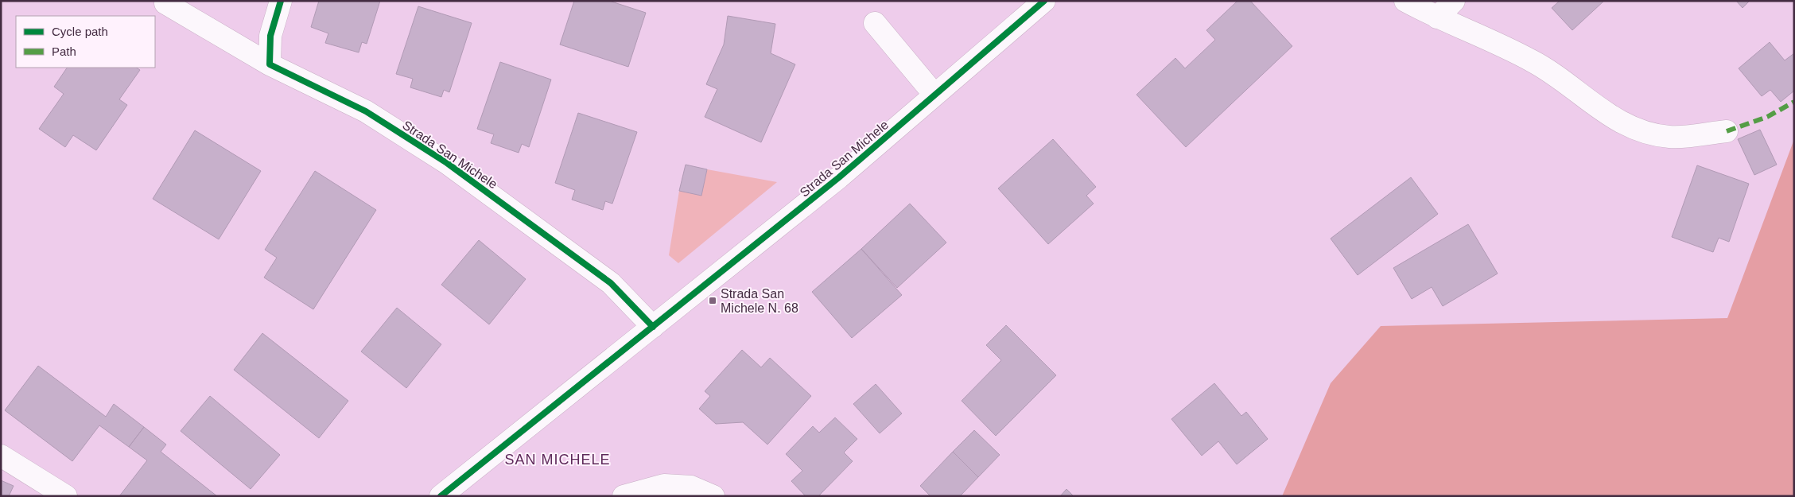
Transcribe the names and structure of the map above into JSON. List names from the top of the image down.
{
  "streets": {
    "street": ["Strada San Michele"]
  },
  "districts": ["SAN MICHELE"],
  "places": {
    "transit": ["Strada San Michele N. 68"]
  },
  "legend": ["Cycle path", "Path"]
}
